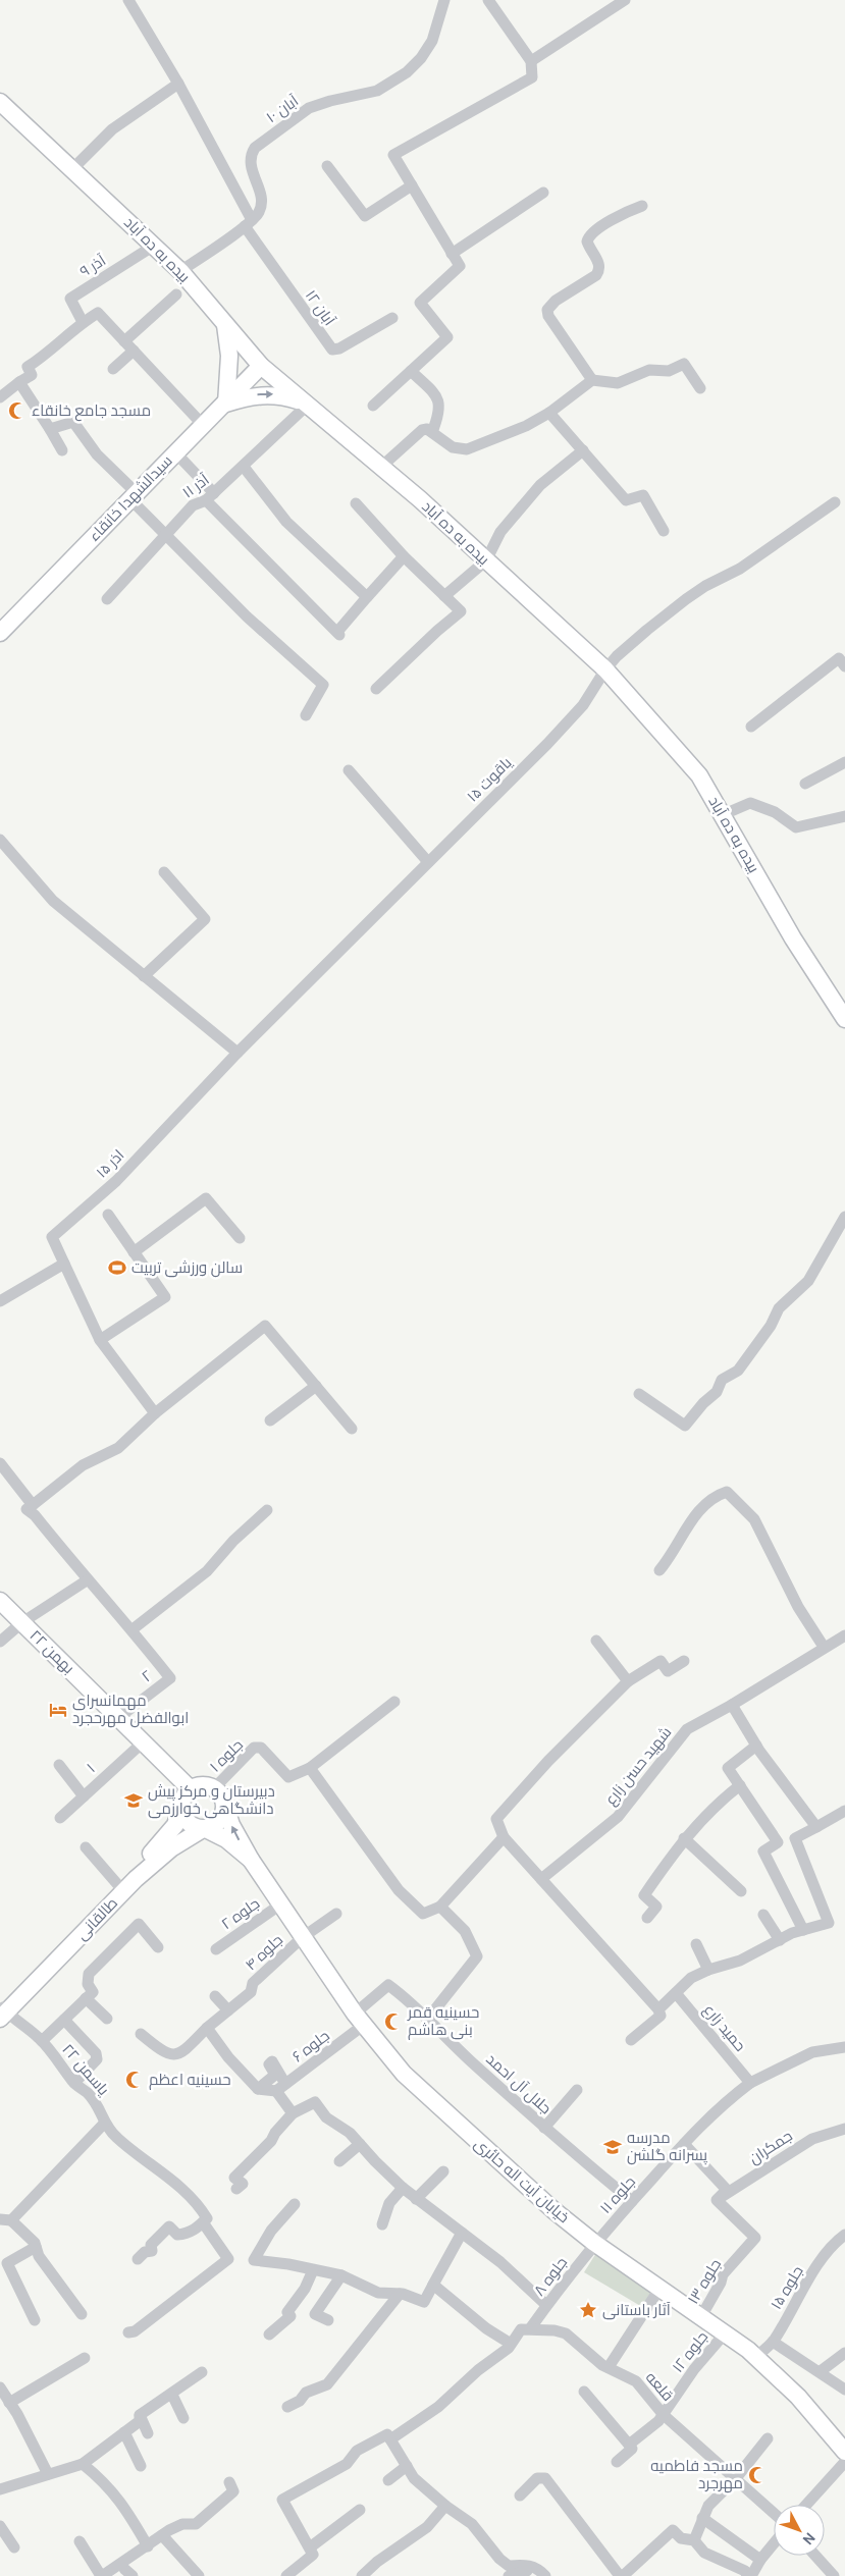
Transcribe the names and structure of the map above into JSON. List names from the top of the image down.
{
  "streets": {
    "main road": [
      "بیده به ده آباد",
      "سیدالشهدا خانقاء",
      "۲۲ بهمن",
      "طالقانی",
      "خیابان آیت اله حائری"
    ],
    "street": [
      "آبان ۱۰",
      "آذر ۹",
      "آبان ۱۲",
      "آذر ۱۱",
      "یاقوت ۱۵",
      "اذر ۱۵",
      "۲",
      "جلوه ۱",
      "شهید حسن زارع",
      "۱",
      "جلوه ۲",
      "جلوه ۴",
      "حمید زارع",
      "جلوه ۶",
      "یاسمن ۲۲",
      "جلال آل احمد",
      "جمکران",
      "جلوه ۱۱",
      "جلوه ۸",
      "جلوه ۱۳",
      "جلوه ۱۵",
      "جلوه ۱۲",
      "قلعه"
    ]
  },
  "crossings": [
    ["آبان ۱۰", "آبان ۱۲"],
    ["بیده به ده آباد", "آذر ۹"],
    ["بیده به ده آباد", "آذر ۱۱"],
    ["بیده به ده آباد", "سیدالشهدا خانقاء"],
    ["بیده به ده آباد", "یاقوت ۱۵"],
    ["یاقوت ۱۵", "اذر ۱۵"],
    ["۲۲ بهمن", "۲"],
    ["۲۲ بهمن", "جلوه ۱"],
    ["۲۲ بهمن", "۱"],
    ["۲۲ بهمن", "طالقانی"],
    ["جلوه ۱", "طالقانی"],
    ["جلوه ۲", "خیابان آیت اله حائری"],
    ["طالقانی", "یاسمن ۲۲"],
    ["جلوه ۴", "خیابان آیت اله حائری"],
    ["جلوه ۶", "جلال آل احمد"],
    ["جلوه ۶", "خیابان آیت اله حائری"],
    ["جلال آل احمد", "جلوه ۱۱"],
    ["جمکران", "جلوه ۱۳"],
    ["خیابان آیت اله حائری", "جلوه ۱۱"],
    ["خیابان آیت اله حائری", "جلوه ۸"],
    ["خیابان آیت اله حائری", "جلوه ۱۳"],
    ["خیابان آیت اله حائری", "جلوه ۱۵"],
    ["خیابان آیت اله حائری", "جلوه ۱۲"],
    ["جلوه ۱۱", "جلوه ۸"],
    ["جلوه ۸", "قلعه"],
    ["جلوه ۱۲", "قلعه"]
  ],
  "places": {
    "mosque": [
      "مسجد جامع خانقاء",
      "حسینیه قمر بنی هاشم",
      "حسینیه اعظم",
      "مسجد فاطمیه مهرجرد"
    ],
    "sports": ["سالن ورزشی تربیت"],
    "hotel": ["مهمانسرای ابوالفضل مهرحجرد"],
    "school or university": ["دبیرستان و مرکز پیش دانشگاهی خوارزمی", "مدرسه پسرانه گلشن"],
    "place": ["آثار باستانی"]
  },
  "north": "bottom right"
}
